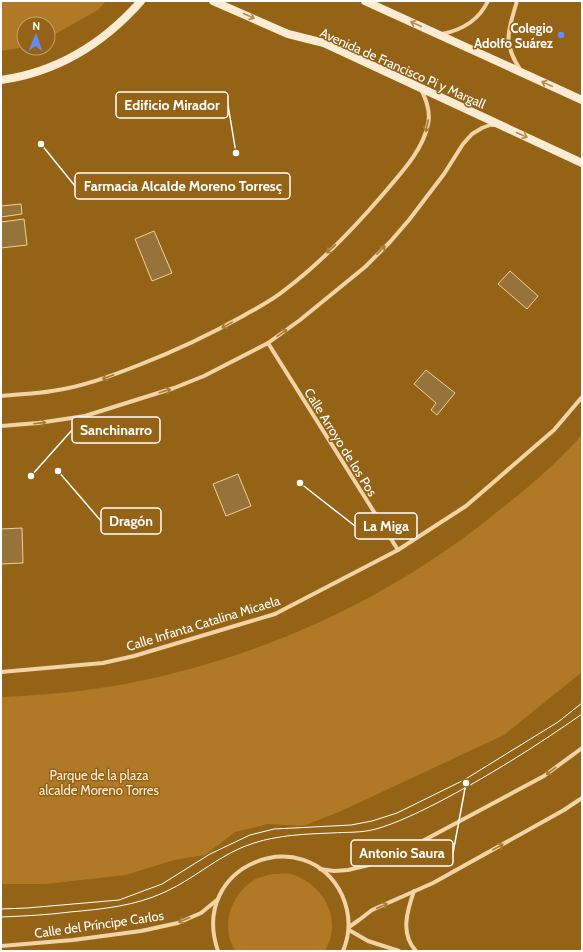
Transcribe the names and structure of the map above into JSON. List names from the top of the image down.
{
  "streets": {
    "street": [
      "Avenida de Francisco Pi y Margall",
      "Calle Arroyo de los Pos",
      "Calle Infanta Catalina Micaela",
      "Calle del Príncipe Carlos"
    ]
  },
  "crossings": [
    ["Calle Arroyo de los Pos", "Calle Infanta Catalina Micaela"]
  ],
  "one_way": ["Calle del Príncipe Carlos"],
  "parks": ["Parque de la plaza alcalde Moreno Torres"],
  "places": [
    "Colegio Adolfo Suárez",
    "Farmacia Alcalde Moreno Torresç",
    "Edificio Mirador",
    "Dragón",
    "Sanchinarro",
    "La Miga",
    "Antonio Saura"
  ],
  "north": "top"
}
